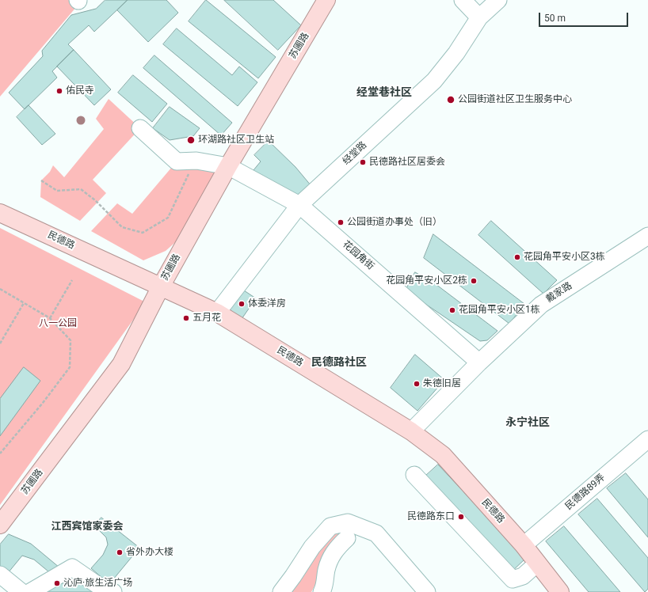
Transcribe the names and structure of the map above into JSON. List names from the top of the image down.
{
  "streets": {
    "main road": ["苏圃路", "民德路"],
    "lane": [
      "经堂路",
      "花园角街",
      "戴家路",
      "民德路89弄"
    ]
  },
  "crossings": [
    ["苏圃路", "民德路"],
    ["苏圃路", "花园角街"],
    ["经堂路", "民德路"],
    ["经堂路", "花园角街"],
    ["民德路", "民德路89弄"],
    ["花园角街", "戴家路"]
  ],
  "districts": [
    "经堂巷社区",
    "民德路社区",
    "永宁社区",
    "江西宾馆家委会"
  ],
  "parks": ["八一公园"],
  "places": [
    "佑民寺",
    "公园街道社区卫生服务中心",
    "环湖路社区卫生站",
    "民德路社区居委会",
    "公园街道办事处（旧）",
    "花园角平安小区3栋",
    "花园角平安小区2栋",
    "体委洋房",
    "花园角平安小区1栋",
    "五月花",
    "朱德旧居",
    "民德路东口",
    "省外办大楼",
    "沁庐·旅生活广场"
  ],
  "scale_bar": "50 m"
}
